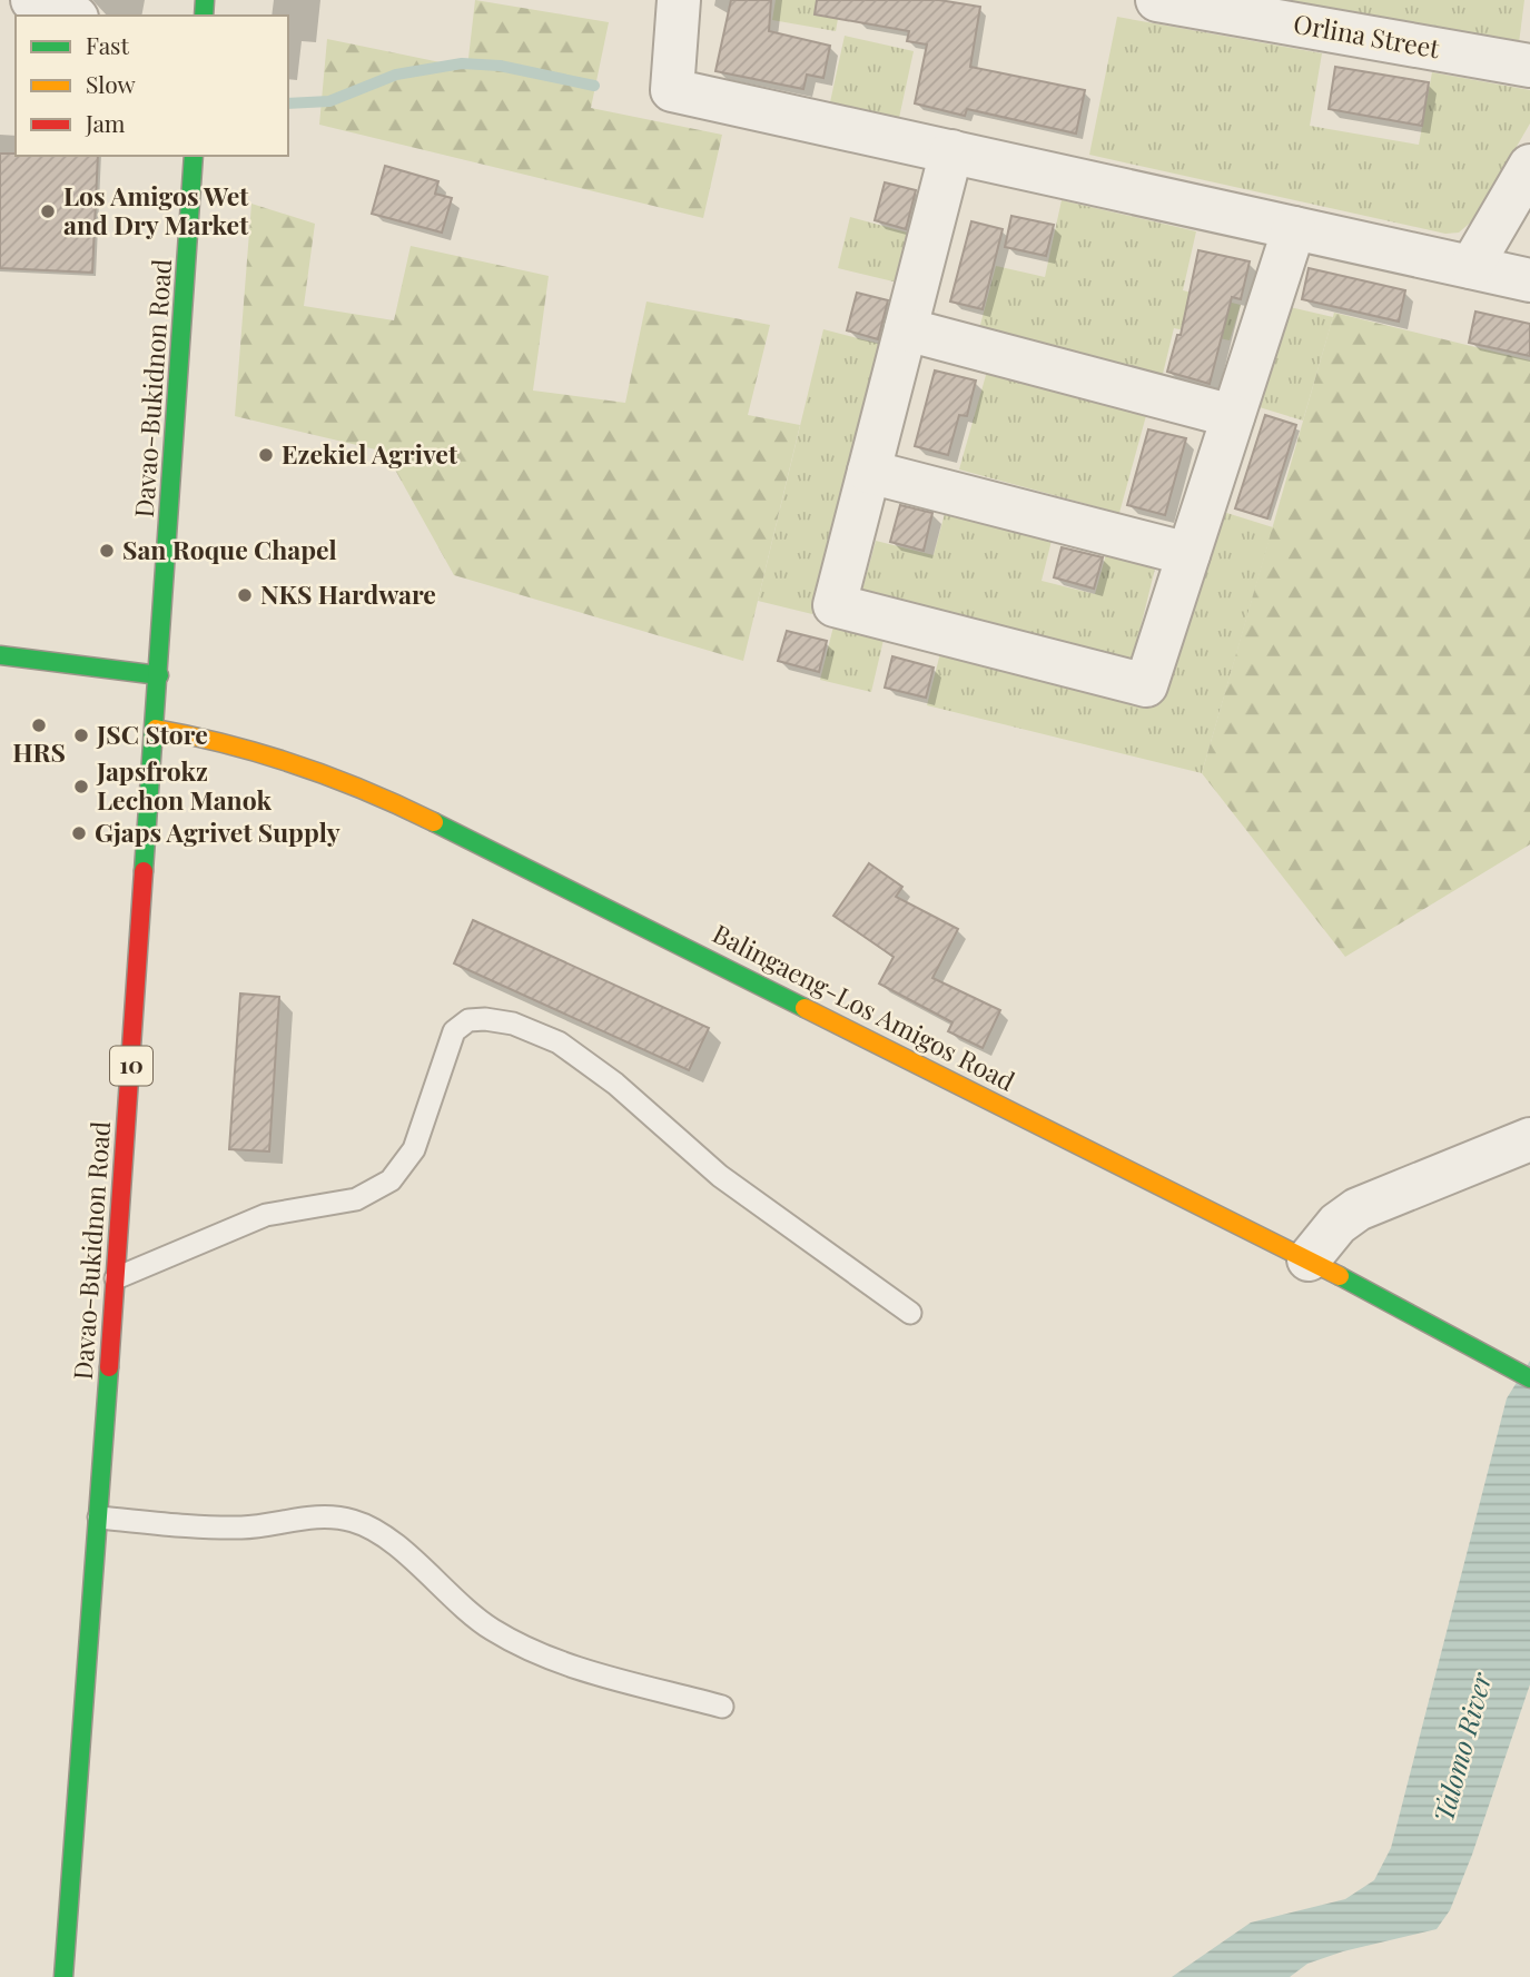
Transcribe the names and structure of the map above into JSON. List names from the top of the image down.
{
  "streets": {
    "main road": ["Davao-Bukidnon Road", "Balingaeng-Los Amigos Road", "10"],
    "street": ["Orlina Street"]
  },
  "crossings": [
    ["Davao-Bukidnon Road", "Balingaeng-Los Amigos Road"]
  ],
  "water": ["Talomo River"],
  "places": [
    "Los Amigos Wet and Dry Market",
    "Ezekiel Agrivet",
    "San Roque Chapel",
    "NKS Hardware",
    "HRS",
    "JSC Store",
    "Japsfrokz Lechon Manok",
    "Gjaps Agrivet Supply"
  ],
  "legend": ["Fast", "Slow", "Jam"]
}
